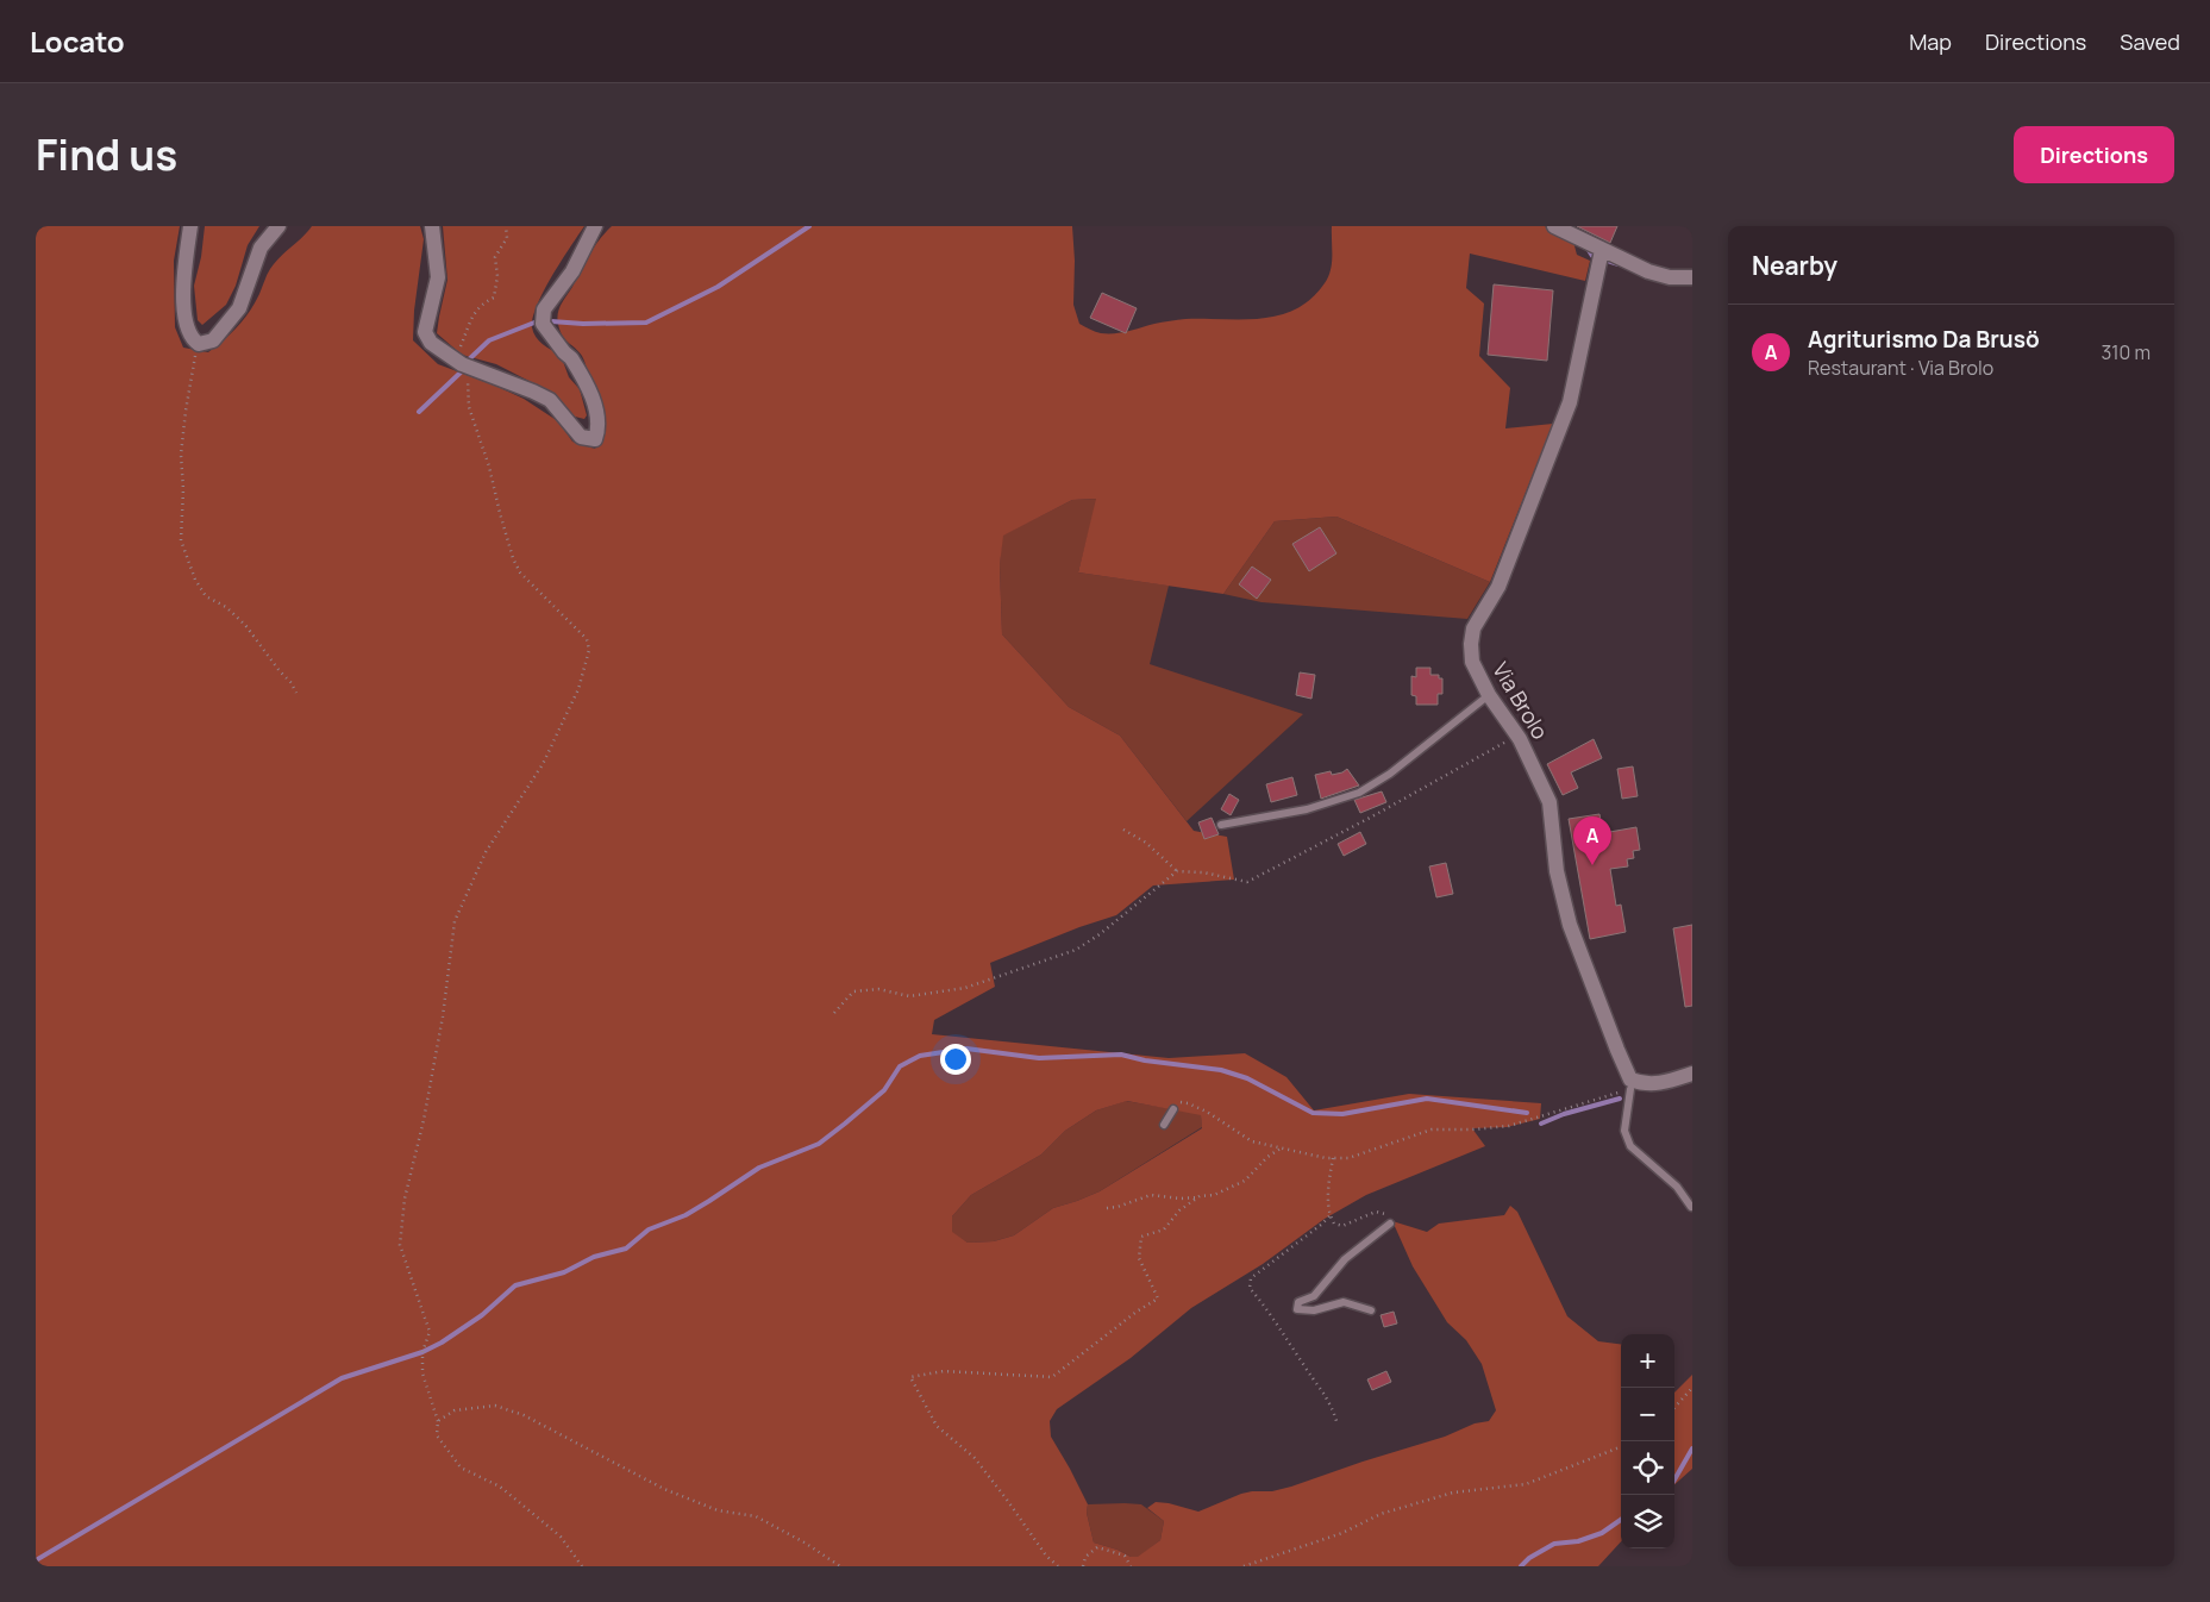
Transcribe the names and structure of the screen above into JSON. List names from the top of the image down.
{
  "streets": {
    "street": ["Via Brolo"]
  },
  "page": {
    "header": "Locato",
    "nav": ["Map", "Directions", "Saved"],
    "title": "Find us",
    "buttons": "Directions",
    "heading": "Nearby",
    "list": [
      {
        "mark": "A",
        "name": "Agriturismo Da Brusö",
        "note": "Restaurant · Via Brolo",
        "value": "310 m"
      }
    ],
    "pins": "A",
    "map_buttons": ["+", "−"]
  }
}
